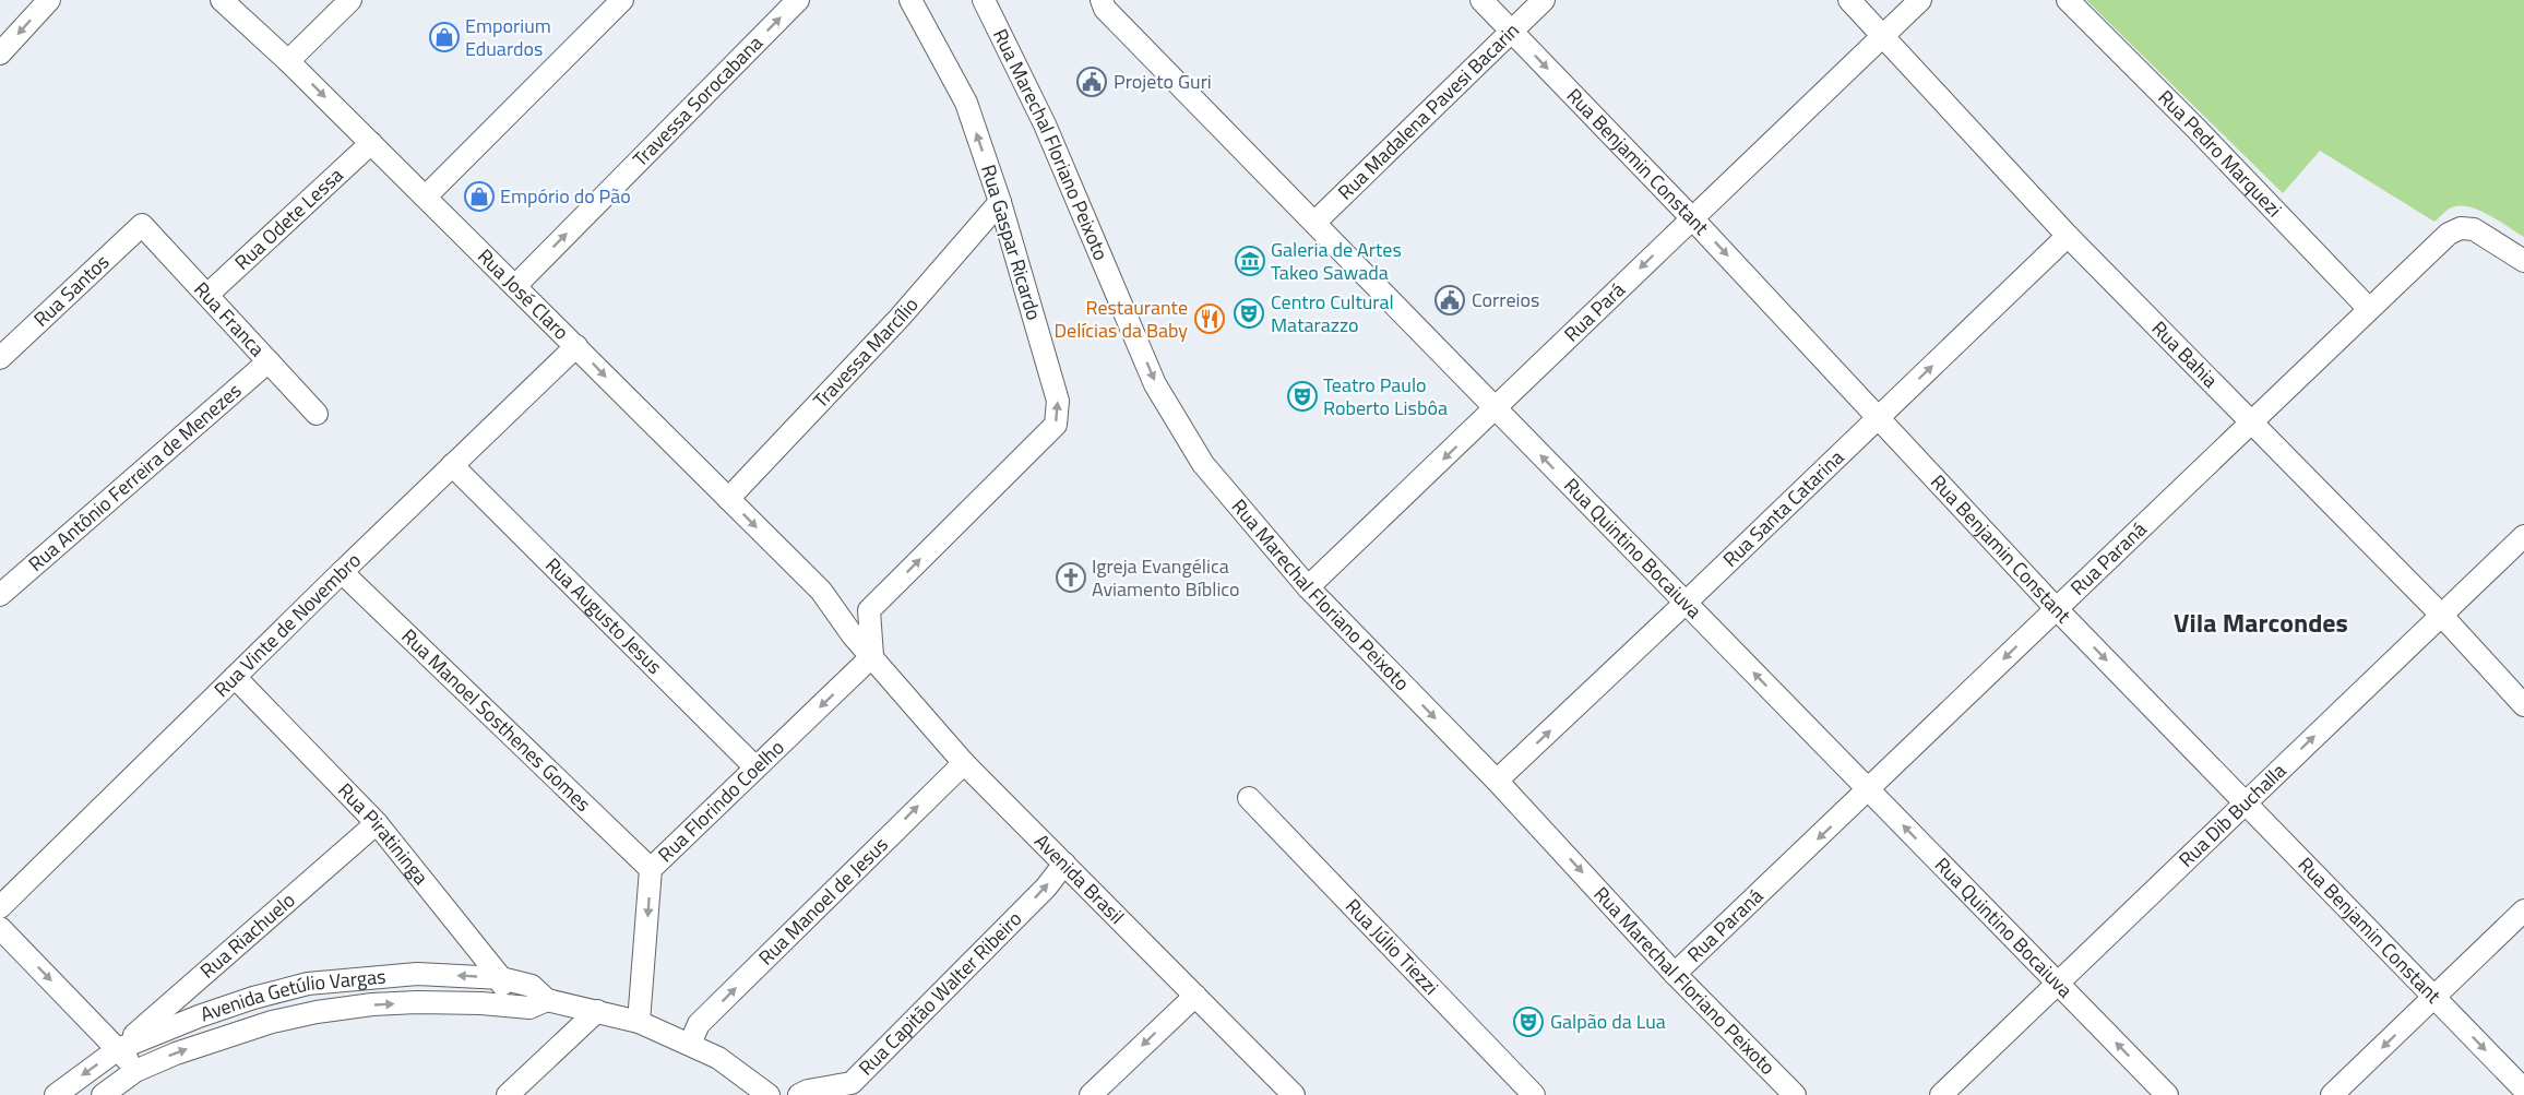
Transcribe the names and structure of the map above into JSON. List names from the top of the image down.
{
  "streets": {
    "street": [
      "Travessa Sorocabana",
      "Rua Madalena Pavesi Bacarin",
      "Rua Marechal Floriano Peixoto",
      "Rua Pedro Marquezi",
      "Rua Benjamin Constant",
      "Rua Odete Lessa",
      "Rua Gaspar Ricardo",
      "Rua Santos",
      "Rua José Claro",
      "Rua Pará",
      "Rua Franca",
      "Travessa Marcílio",
      "Rua Bahia",
      "Rua Antônio Ferreira de Menezes",
      "Rua Santa Catarina",
      "Rua Quintino Bocaiuva",
      "Rua Paraná",
      "Rua Augusto Jesus",
      "Rua Vinte de Novembro",
      "Rua Manoel Sosthenes Gomes",
      "Rua Florindo Coelho",
      "Rua Dib Buchalla",
      "Rua Piratininga",
      "Avenida Brasil",
      "Rua Manoel de Jesus",
      "Rua Riachuelo",
      "Rua Júlio Tiezzi",
      "Rua Capitão Walter Ribeiro",
      "Avenida Getúlio Vargas"
    ]
  },
  "crossings": [
    ["Travessa Sorocabana", "Rua José Claro"],
    ["Rua Madalena Pavesi Bacarin", "Rua Benjamin Constant"],
    ["Rua Madalena Pavesi Bacarin", "Rua Quintino Bocaiuva"],
    ["Rua Marechal Floriano Peixoto", "Rua Pará"],
    ["Rua Marechal Floriano Peixoto", "Rua Santa Catarina"],
    ["Rua Marechal Floriano Peixoto", "Rua Paraná"],
    ["Rua Pedro Marquezi", "Rua Paraná"],
    ["Rua Benjamin Constant", "Rua Pará"],
    ["Rua Benjamin Constant", "Rua Santa Catarina"],
    ["Rua Benjamin Constant", "Rua Paraná"],
    ["Rua Benjamin Constant", "Rua Dib Buchalla"],
    ["Rua Odete Lessa", "Rua José Claro"],
    ["Rua Odete Lessa", "Rua Franca"],
    ["Rua Gaspar Ricardo", "Rua José Claro"],
    ["Rua Gaspar Ricardo", "Travessa Marcílio"],
    ["Rua Santos", "Rua Franca"],
    ["Rua José Claro", "Travessa Marcílio"],
    ["Rua José Claro", "Rua Vinte de Novembro"],
    ["Rua José Claro", "Rua Florindo Coelho"],
    ["Rua José Claro", "Avenida Brasil"],
    ["Rua Pará", "Rua Bahia"],
    ["Rua Pará", "Rua Quintino Bocaiuva"],
    ["Rua Franca", "Rua Antônio Ferreira de Menezes"],
    ["Rua Bahia", "Rua Santa Catarina"],
    ["Rua Bahia", "Rua Paraná"],
    ["Rua Bahia", "Rua Dib Buchalla"],
    ["Rua Santa Catarina", "Rua Quintino Bocaiuva"],
    ["Rua Quintino Bocaiuva", "Rua Paraná"],
    ["Rua Quintino Bocaiuva", "Rua Dib Buchalla"],
    ["Rua Augusto Jesus", "Rua Vinte de Novembro"],
    ["Rua Augusto Jesus", "Rua Florindo Coelho"],
    ["Rua Vinte de Novembro", "Rua Manoel Sosthenes Gomes"],
    ["Rua Vinte de Novembro", "Rua Piratininga"],
    ["Rua Manoel Sosthenes Gomes", "Rua Florindo Coelho"],
    ["Rua Florindo Coelho", "Avenida Brasil"],
    ["Rua Florindo Coelho", "Avenida Getúlio Vargas"],
    ["Rua Piratininga", "Rua Riachuelo"],
    ["Rua Piratininga", "Avenida Getúlio Vargas"],
    ["Avenida Brasil", "Rua Manoel de Jesus"],
    ["Avenida Brasil", "Rua Capitão Walter Ribeiro"],
    ["Rua Manoel de Jesus", "Avenida Getúlio Vargas"],
    ["Rua Riachuelo", "Avenida Getúlio Vargas"]
  ],
  "one_way": [
    "Rua Marechal Floriano Peixoto",
    "Rua Benjamin Constant",
    "Rua Gaspar Ricardo",
    "Rua José Claro",
    "Rua Pará",
    "Rua Santa Catarina",
    "Rua Quintino Bocaiuva",
    "Rua Paraná",
    "Rua Florindo Coelho",
    "Rua Manoel de Jesus"
  ],
  "districts": ["Vila Marcondes"],
  "places": {
    "shop": ["Emporium Eduardos", "Empório do Pão"],
    "public building": ["Projeto Guri", "Correios"],
    "museum": ["Galeria de Artes Takeo Sawada"],
    "theatre": ["Centro Cultural Matarazzo", "Teatro Paulo Roberto Lisbôa", "Galpão da Lua"],
    "restaurant": ["Restaurante Delícias da Baby"],
    "church": ["Igreja Evangélica Aviamento Bíblico"]
  }
}
